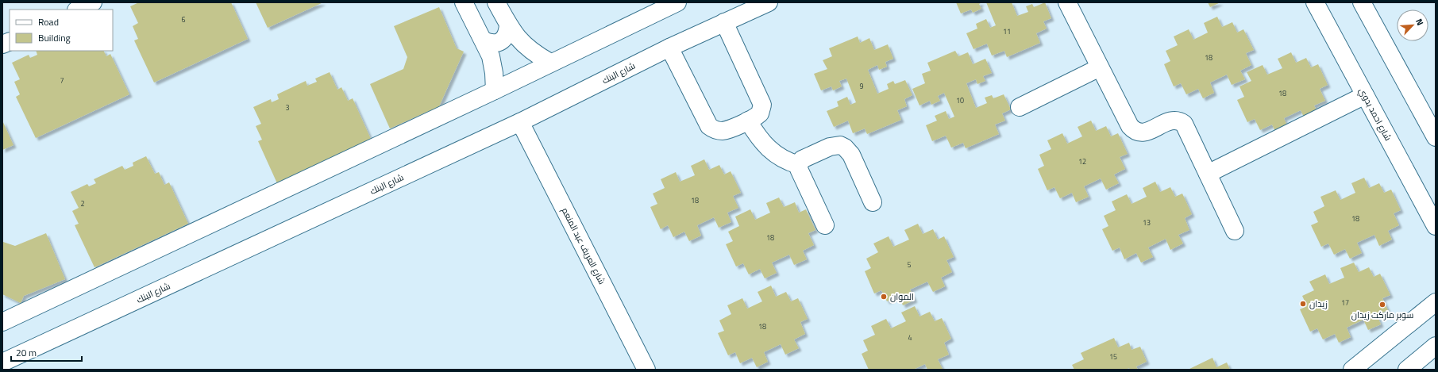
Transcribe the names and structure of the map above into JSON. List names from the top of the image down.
{
  "streets": {
    "street": ["شارع البنك", "شارع احمد بدوي", "شارع العريف عبد المنعم"]
  },
  "crossings": [
    ["شارع البنك", "شارع العريف عبد المنعم"]
  ],
  "places": ["الموان", "زيدان", "سوبر ماركت زيدان"],
  "house_numbers": [
    "6",
    "11",
    "18",
    "7",
    "9",
    "18",
    "10",
    "3",
    "12",
    "18",
    "2",
    "18",
    "13",
    "18",
    "5",
    "17",
    "18",
    "4",
    "15"
  ],
  "legend": ["Road", "Building"],
  "scale_bar": "20 m",
  "north": "top right"
}
